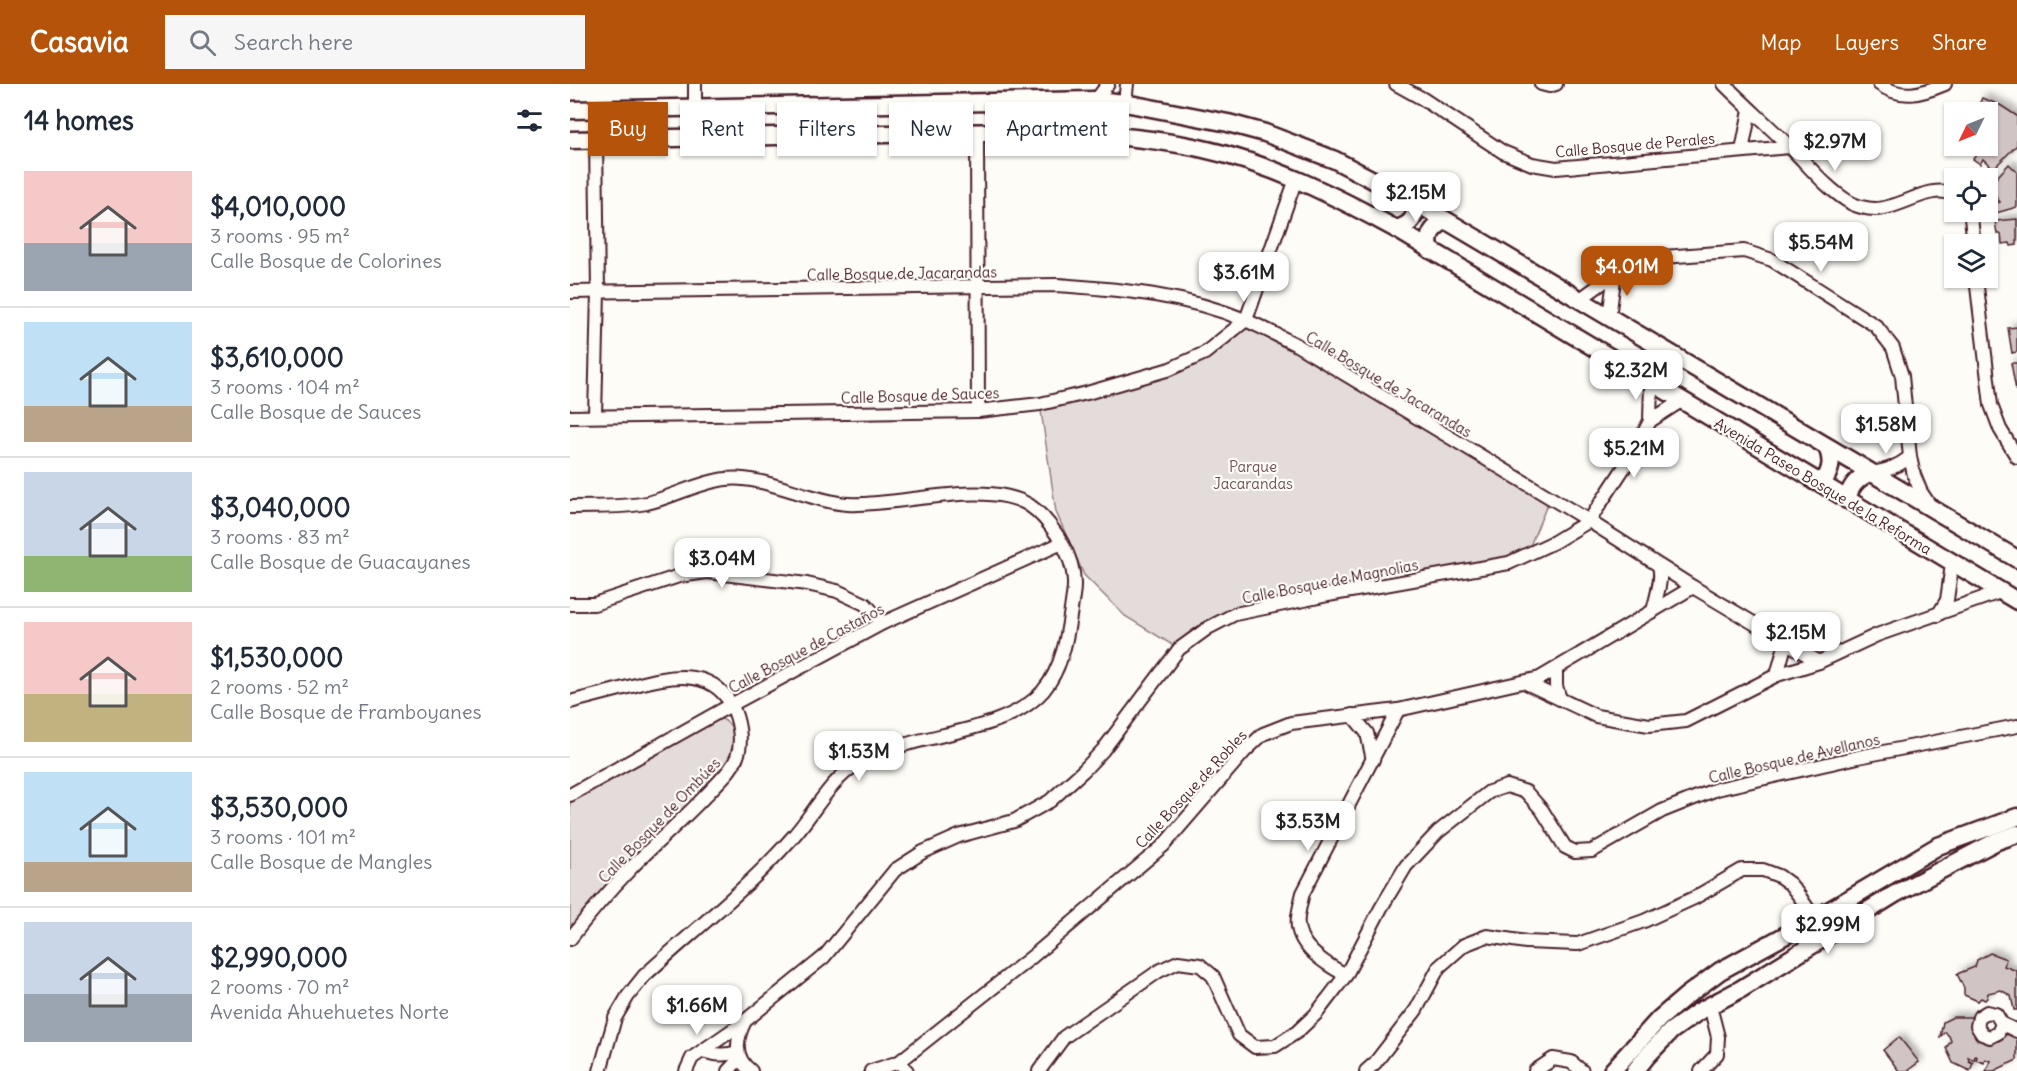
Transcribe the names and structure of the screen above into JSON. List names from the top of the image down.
{
  "streets": {
    "main road": ["Avenida Paseo Bosque de la Reforma"],
    "street": [
      "Calle Bosque de Perales",
      "Calle Bosque de Jacarandas",
      "Calle Bosque de Sauces",
      "Calle Bosque de Magnolias",
      "Calle Bosque de Castaños",
      "Calle Bosque de Avellanos",
      "Calle Bosque de Robles",
      "Calle Bosque de Ombúes"
    ]
  },
  "crossings": [
    ["Calle Bosque de Jacarandas", "Calle Bosque de Sauces"],
    ["Calle Bosque de Jacarandas", "Calle Bosque de Magnolias"],
    ["Calle Bosque de Jacarandas", "Calle Bosque de Robles"],
    ["Avenida Paseo Bosque de la Reforma", "Calle Bosque de Magnolias"],
    ["Calle Bosque de Castaños", "Calle Bosque de Ombúes"]
  ],
  "parks": ["Parque Jacarandas"],
  "north": "bottom left",
  "page": {
    "header": "Casavia",
    "search": "Search here",
    "nav": ["Map", "Layers", "Share"],
    "heading": "14 homes",
    "chip": [
      "Buy",
      "Rent",
      "Filters",
      "New",
      "Apartment"
    ],
    "price": [
      "$2.97M",
      "$2.15M",
      "$5.54M",
      "$4.01M",
      "$3.61M",
      "$2.32M",
      "$1.58M",
      "$5.21M",
      "$3.04M",
      "$2.15M",
      "$1.53M",
      "$3.53M",
      "$2.99M",
      "$1.66M"
    ],
    "list": [
      {
        "name": "$4,010,000",
        "note": "3 rooms · 95 m² · Calle Bosque de Colorines"
      },
      {
        "name": "$3,610,000",
        "note": "3 rooms · 104 m² · Calle Bosque de Sauces"
      },
      {
        "name": "$3,040,000",
        "note": "3 rooms · 83 m² · Calle Bosque de Guacayanes"
      },
      {
        "name": "$1,530,000",
        "note": "2 rooms · 52 m² · Calle Bosque de Framboyanes"
      },
      {
        "name": "$3,530,000",
        "note": "3 rooms · 101 m² · Calle Bosque de Mangles"
      },
      {
        "name": "$2,990,000",
        "note": "2 rooms · 70 m² · Avenida Ahuehuetes Norte"
      }
    ]
  }
}
